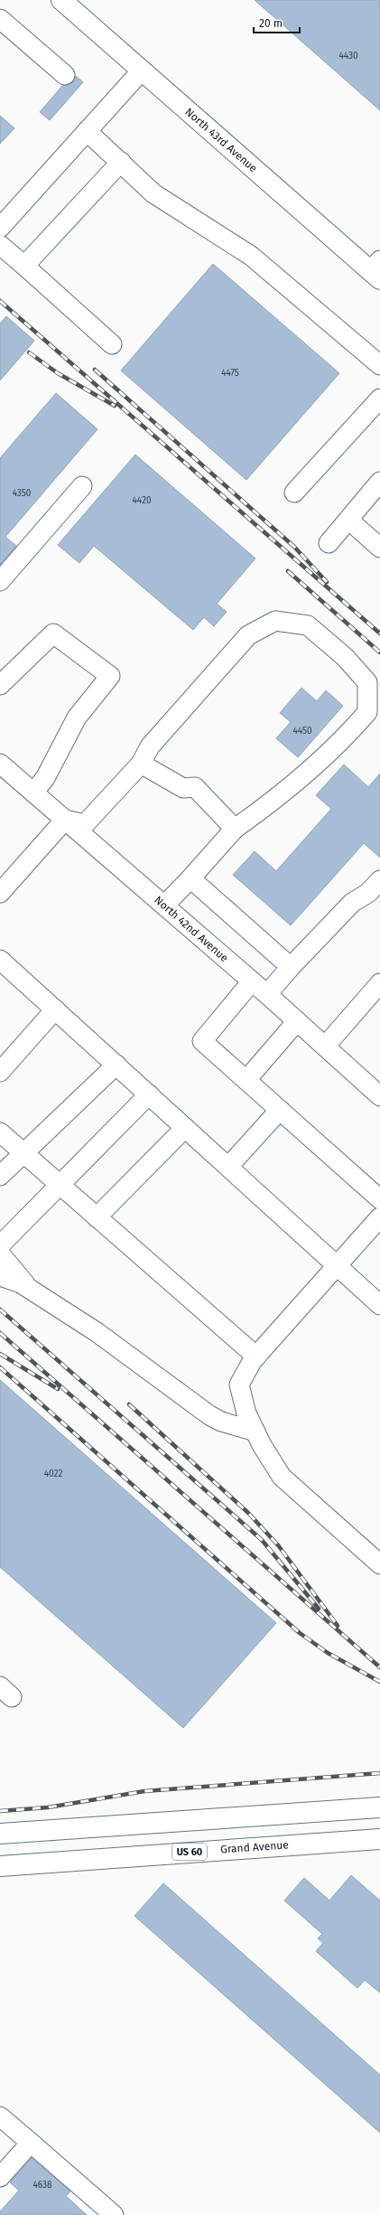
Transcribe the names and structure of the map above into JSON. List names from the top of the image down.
{
  "streets": {
    "main road": ["North 43rd Avenue", "Grand Avenue", "US 60"],
    "street": ["North 42nd Avenue"]
  },
  "house_numbers": [
    "4430",
    "4475",
    "4350",
    "4420",
    "4450",
    "4022",
    "4638"
  ],
  "scale_bar": "20 m"
}
